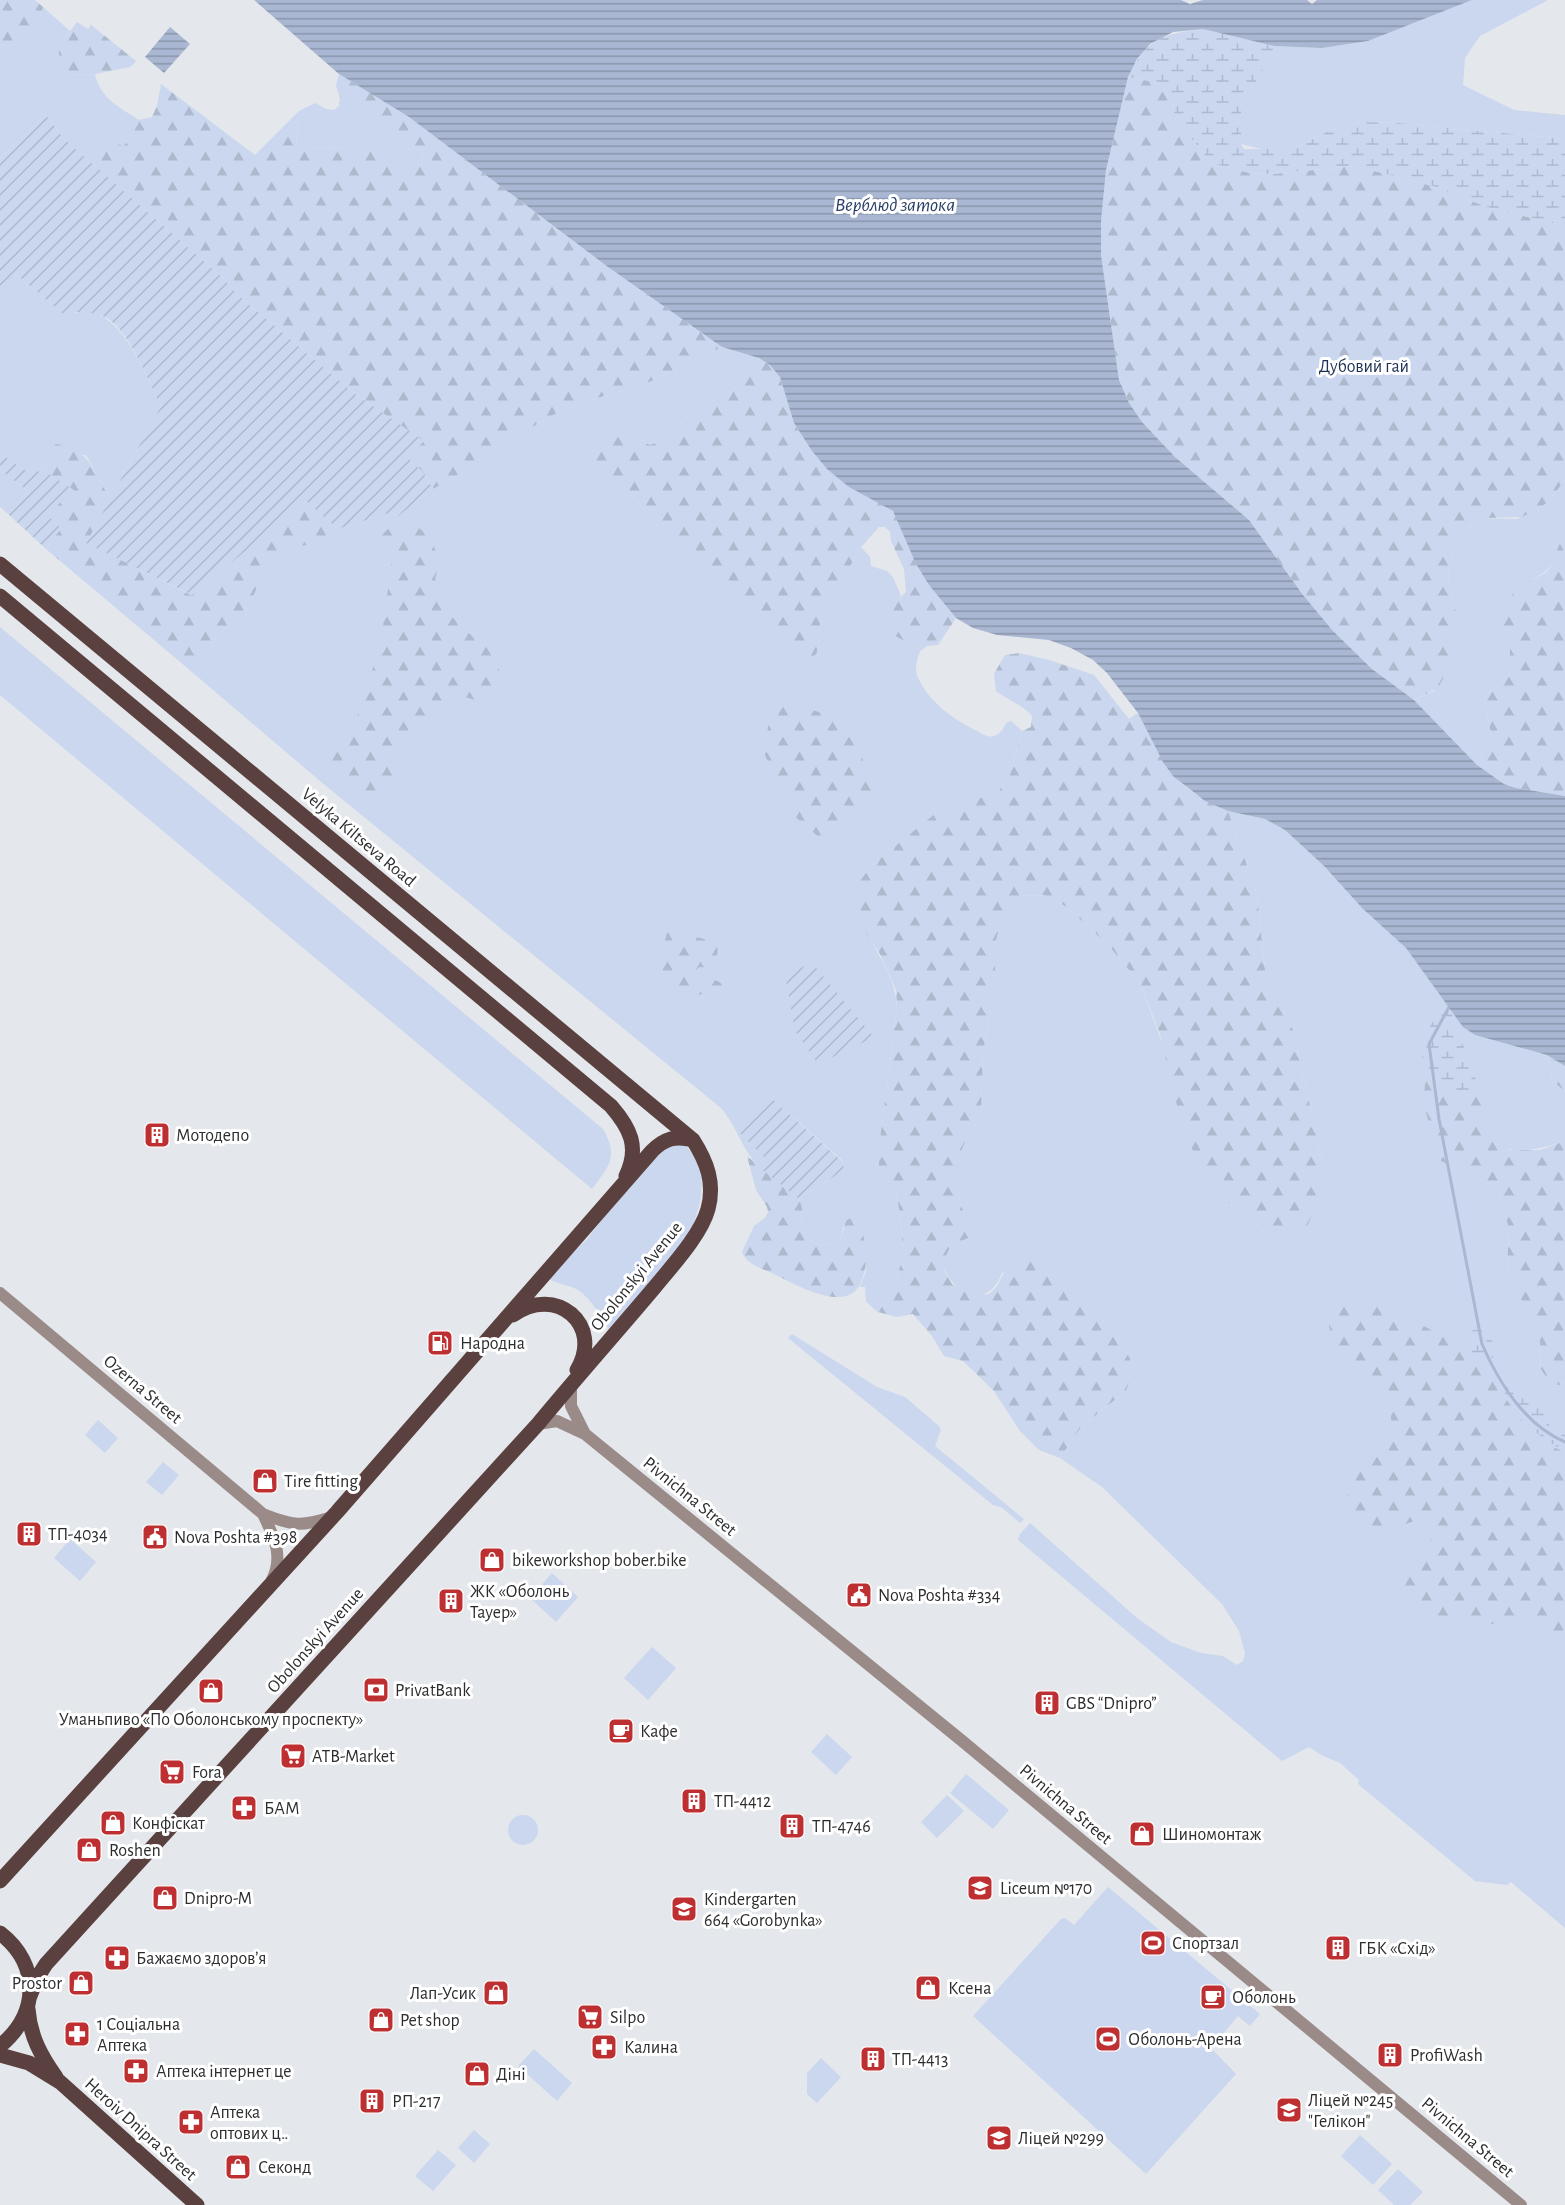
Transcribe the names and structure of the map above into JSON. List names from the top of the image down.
{
  "streets": {
    "main road": ["Velyka Kiltseva Road", "Obolonskyi Avenue", "Heroiv Dnipra Street"],
    "street": ["Ozerna Street", "Pivnichna Street"]
  },
  "crossings": [
    ["Velyka Kiltseva Road", "Obolonskyi Avenue"],
    ["Obolonskyi Avenue", "Pivnichna Street"],
    ["Obolonskyi Avenue", "Heroiv Dnipra Street"]
  ],
  "water": ["Верблюд затока"],
  "parks": ["Дубовий гай"],
  "places": {
    "building": [
      "Мотодепо",
      "ТП-4034",
      "ЖК «Оболонь Тауер»",
      "GBS “Dnipro”",
      "ТП-4412",
      "ТП-4746",
      "ГБК «Схід»",
      "ProfiWash",
      "ТП-4413",
      "РП-217"
    ],
    "fuel station": ["Народна"],
    "shop": [
      "Tire fitting",
      "bikeworkshop bober.bike",
      "Уманьпиво «По Оболонському проспекту»",
      "Конфіскат",
      "Шиномонтаж",
      "Roshen",
      "Dnipro-M",
      "Prostor",
      "Ксена",
      "Лап-Усик",
      "Pet shop",
      "Діні",
      "Секонд"
    ],
    "public building": ["Nova Poshta #398", "Nova Poshta #334"],
    "bank": ["PrivatBank"],
    "cafe": ["Кафе", "Оболонь"],
    "supermarket": ["ATB-Market", "Fora", "Silpo"],
    "pharmacy": [
      "БАМ",
      "Бажаємо здоровʼя",
      "1 Соціальна Аптека",
      "Калина",
      "Аптека інтернет це",
      "Аптека оптових ц‥"
    ],
    "school or university": [
      "Liceum №170",
      "Kindergarten 664 «Gorobynka»",
      "Ліцей №245 \"Гелікон\"",
      "Ліцей №299"
    ],
    "sports": ["Спортзал", "Оболонь-Арена"]
  }
}
